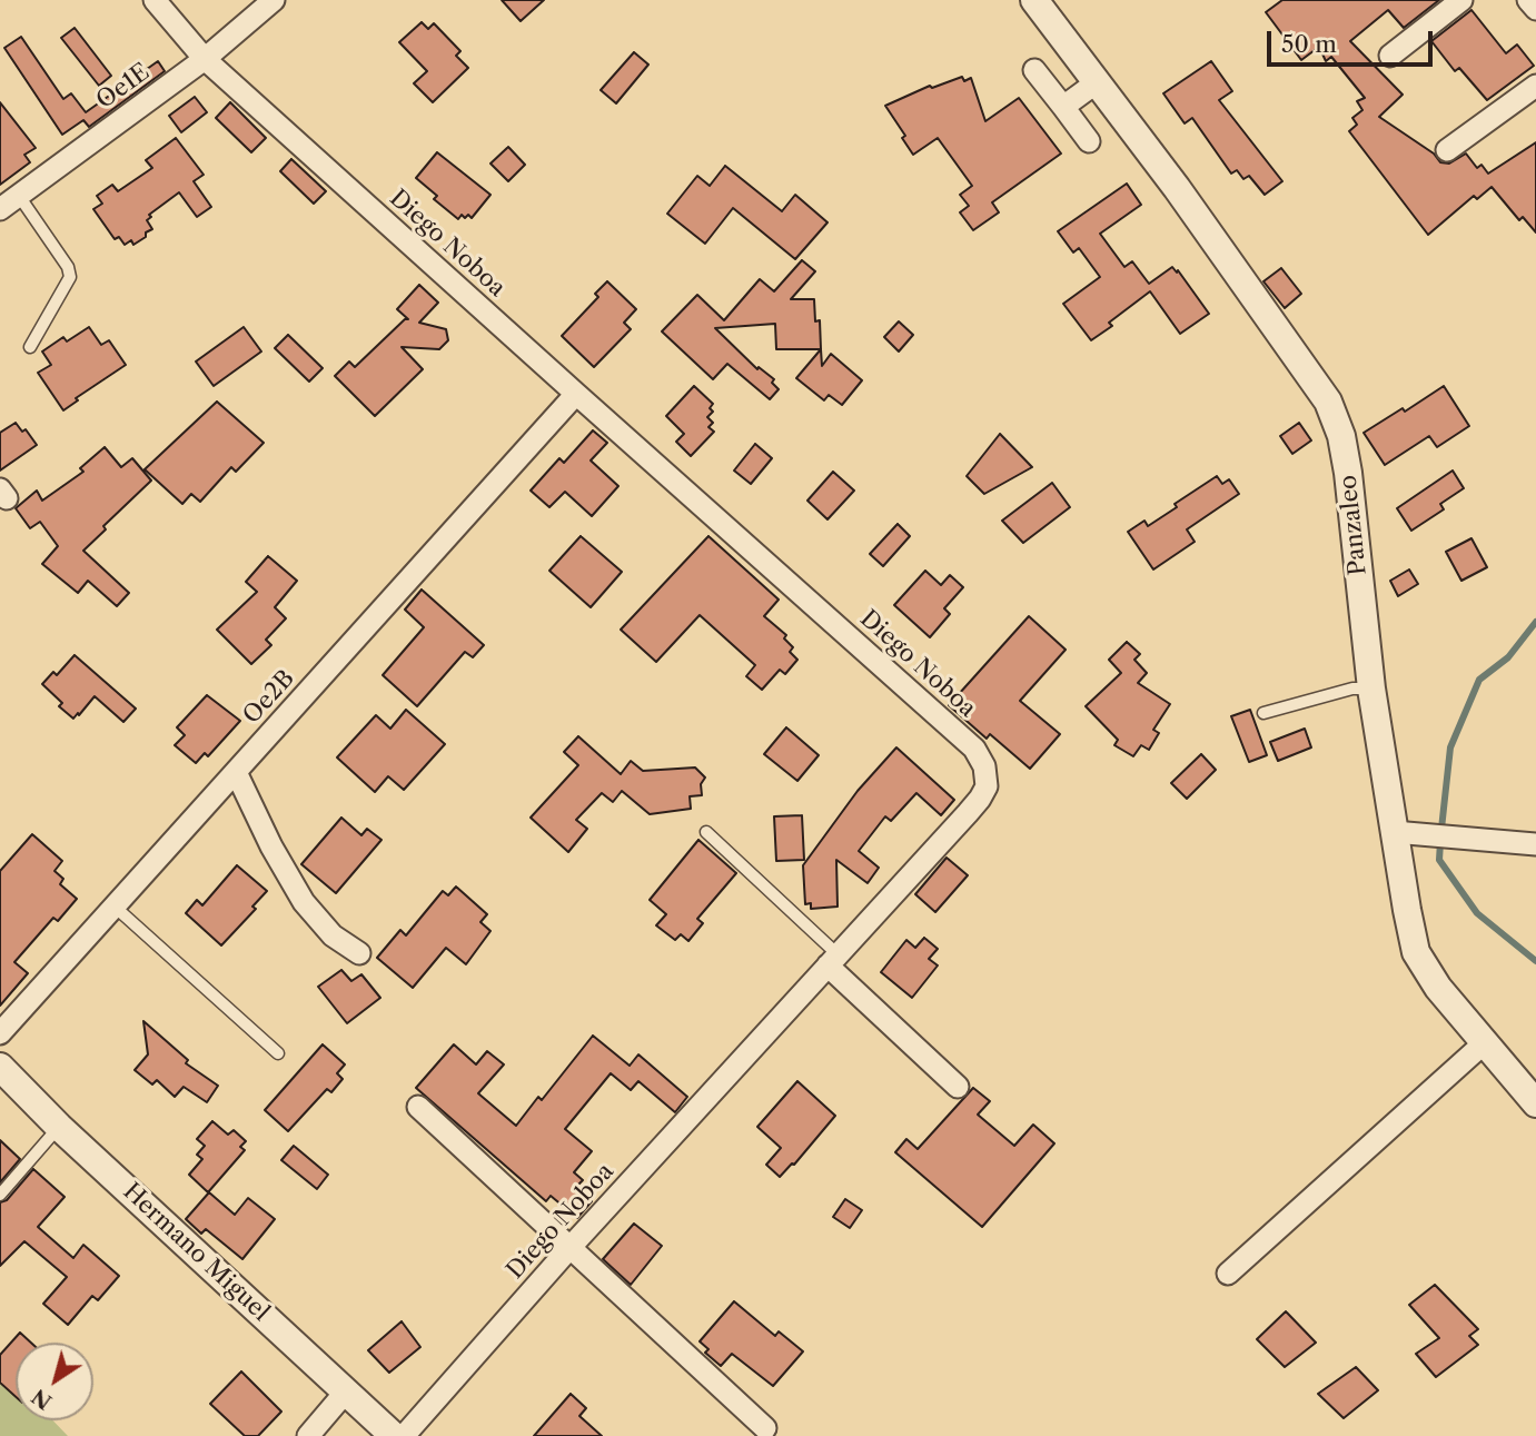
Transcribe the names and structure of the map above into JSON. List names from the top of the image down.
{
  "streets": {
    "street": [
      "Oe1E",
      "Diego Noboa",
      "Panzaleo",
      "Oe2B",
      "Hermano Miguel"
    ]
  },
  "crossings": [
    ["Oe1E", "Diego Noboa"],
    ["Diego Noboa", "Oe2B"]
  ],
  "scale_bar": "50 m",
  "north": "bottom left"
}
